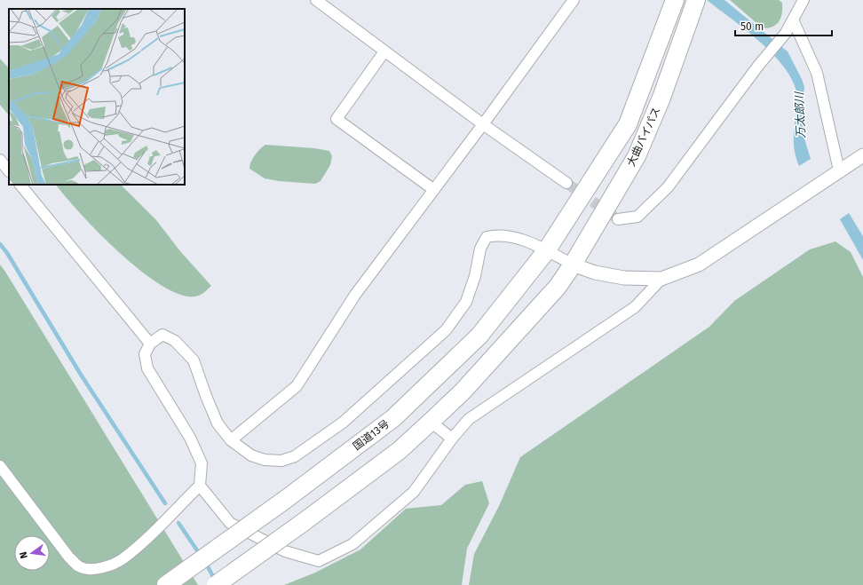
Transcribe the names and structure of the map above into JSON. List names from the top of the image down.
{
  "streets": {
    "highway": ["大曲バイパス", "国道13号"]
  },
  "crossings": [
    ["大曲バイパス", "国道13号"]
  ],
  "water": ["万太郎川"],
  "scale_bar": "50 m",
  "north": "left"
}
